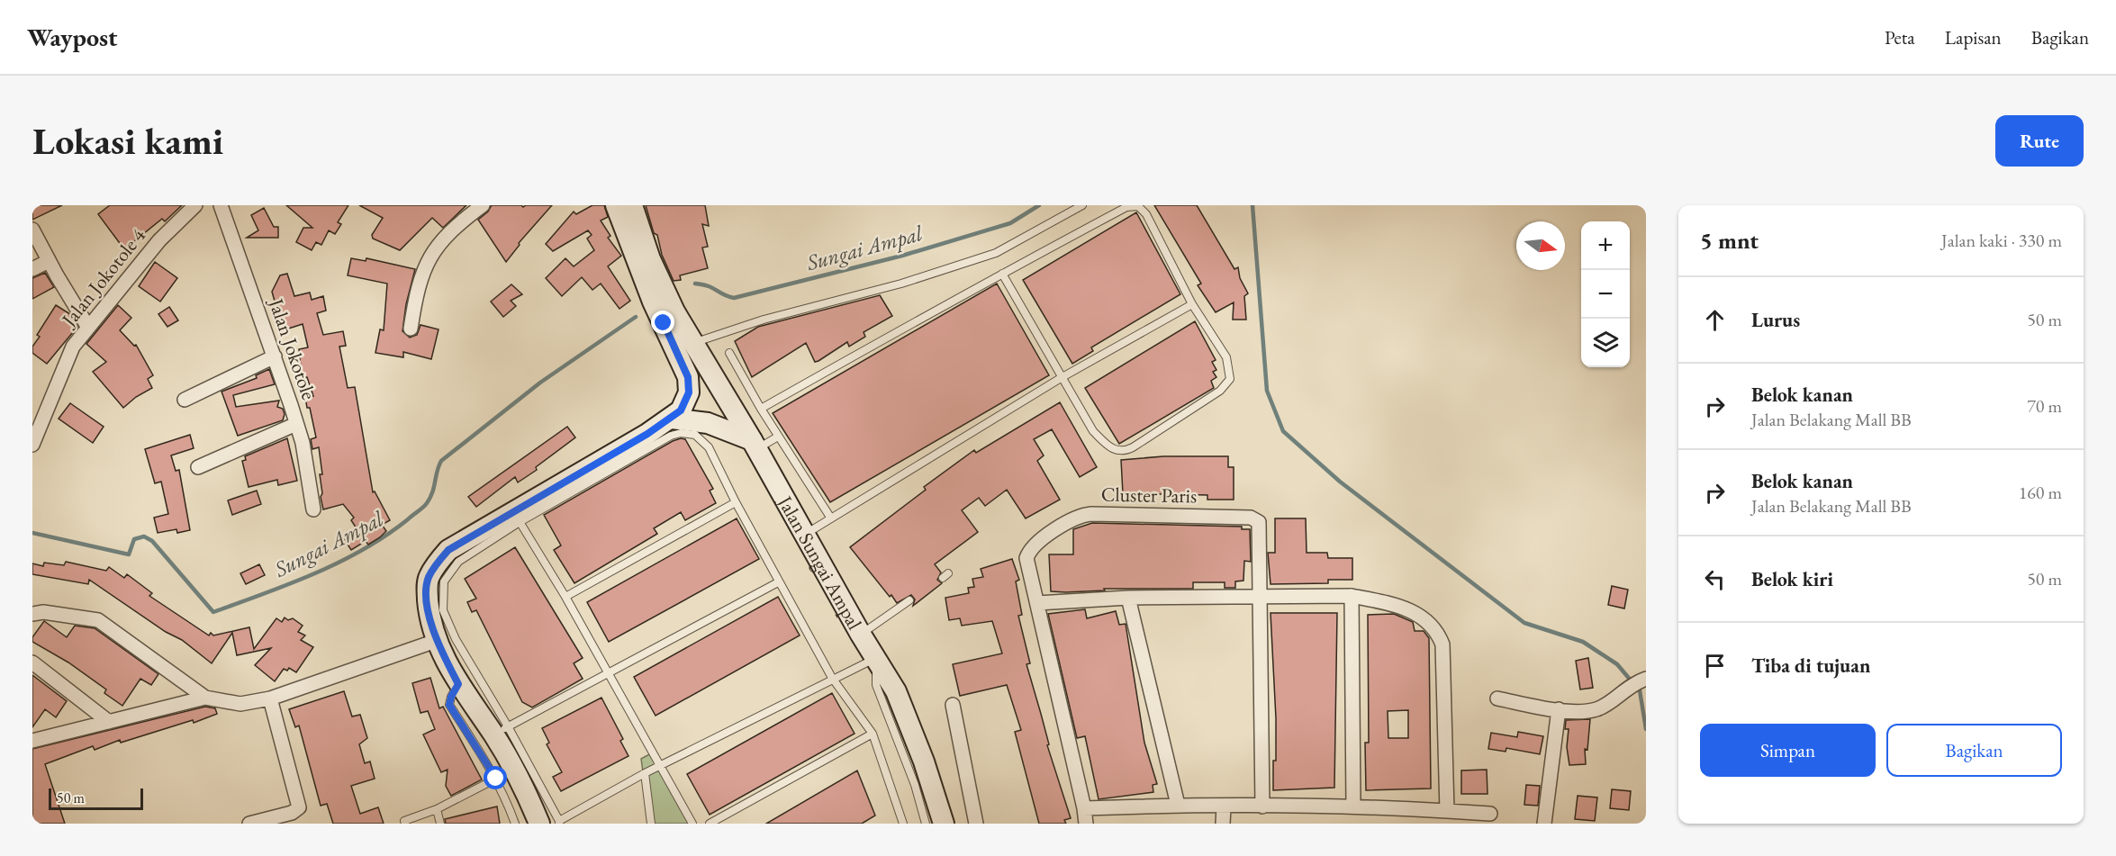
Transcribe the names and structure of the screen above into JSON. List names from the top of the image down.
{
  "streets": {
    "main road": ["Jalan Sungai Ampal"],
    "street": ["Jalan Jokotole 4", "Jalan Jokotole", "Cluster Paris"]
  },
  "water": ["Sungai Ampal"],
  "scale_bar": "50 m",
  "north": "right",
  "page": {
    "header": "Waypost",
    "nav": ["Peta", "Lapisan", "Bagikan"],
    "buttons": [
      "Rute",
      ["Simpan", "Bagikan"]
    ],
    "title": "Lokasi kami",
    "heading": ["5 mnt", "Jalan kaki · 330 m"],
    "map_buttons": ["+", "−"],
    "list": [
      ["Lurus", "50 m"],
      ["Belok kanan", "Jalan Belakang Mall BB", "70 m"],
      ["Belok kanan", "Jalan Belakang Mall BB", "160 m"],
      ["Belok kiri", "50 m"],
      "Tiba di tujuan"
    ],
    "scale": "50 m"
  }
}
